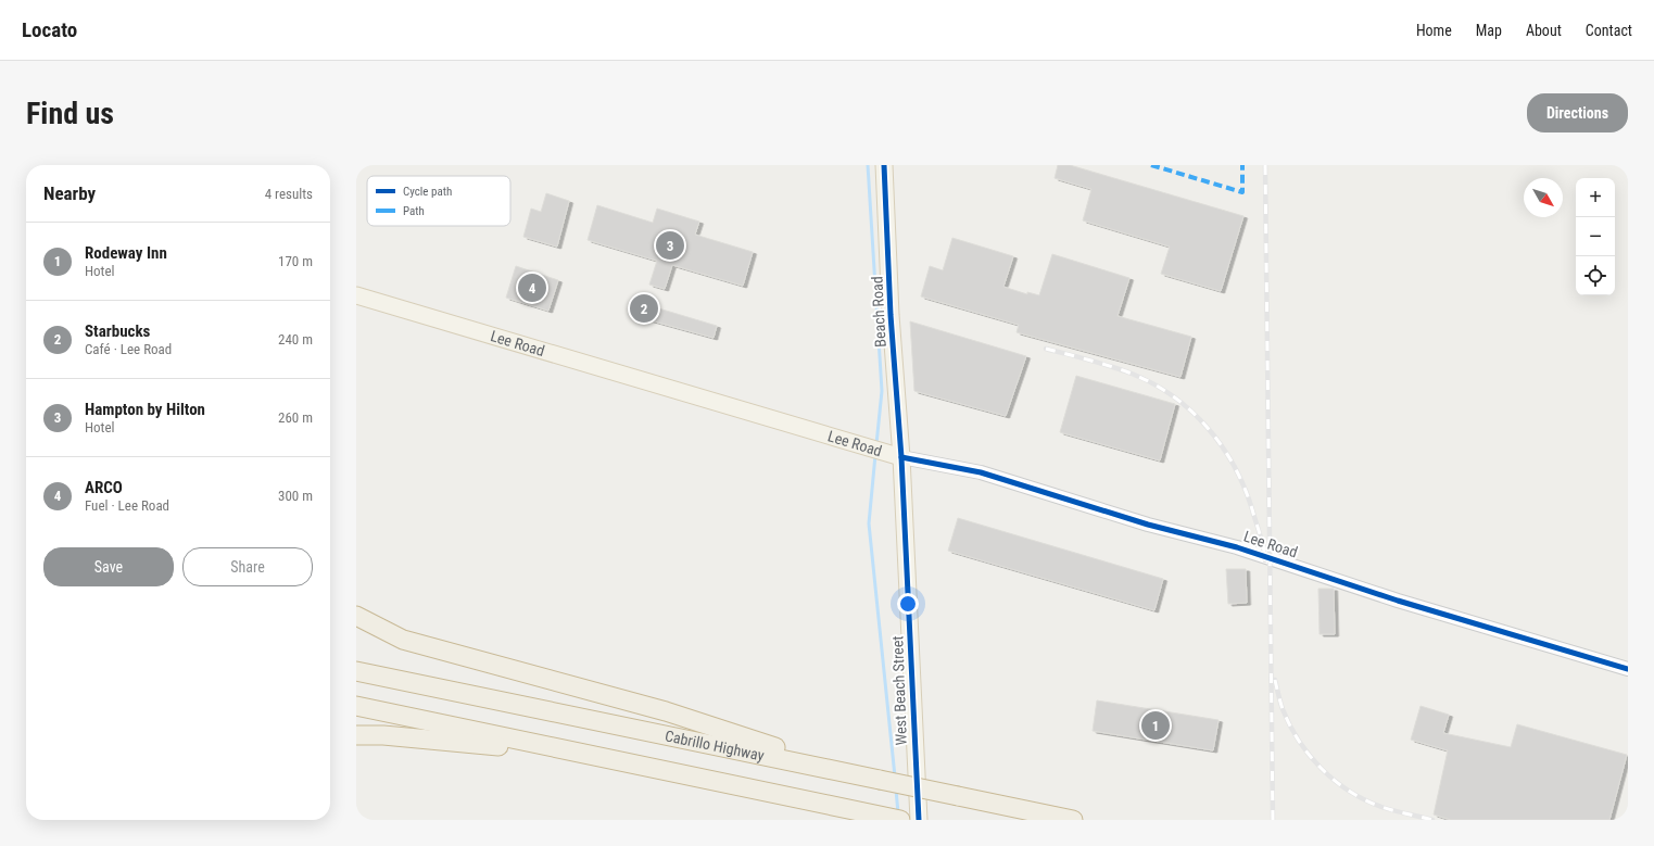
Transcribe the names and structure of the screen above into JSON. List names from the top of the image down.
{
  "streets": {
    "highway": ["Cabrillo Highway"],
    "main road": ["Beach Road", "Lee Road", "West Beach Street"]
  },
  "crossings": [
    ["Beach Road", "Lee Road"],
    ["Beach Road", "West Beach Street"],
    ["Lee Road", "West Beach Street"]
  ],
  "legend": ["Cycle path", "Path"],
  "north": "bottom right",
  "page": {
    "header": "Locato",
    "nav": [
      "Home",
      "Map",
      "About",
      "Contact"
    ],
    "buttons": [
      "Directions",
      ["Save", "Share"]
    ],
    "title": "Find us",
    "heading": ["Nearby", "4 results"],
    "map_buttons": ["+", "−"],
    "list": [
      {
        "mark": "1",
        "name": "Rodeway Inn",
        "note": "Hotel",
        "value": "170 m"
      },
      {
        "mark": "2",
        "name": "Starbucks",
        "note": "Café · Lee Road",
        "value": "240 m"
      },
      {
        "mark": "3",
        "name": "Hampton by Hilton",
        "note": "Hotel",
        "value": "260 m"
      },
      {
        "mark": "4",
        "name": "ARCO",
        "note": "Fuel · Lee Road",
        "value": "300 m"
      }
    ],
    "pins": [
      "3",
      "4",
      "2",
      "1"
    ]
  }
}
